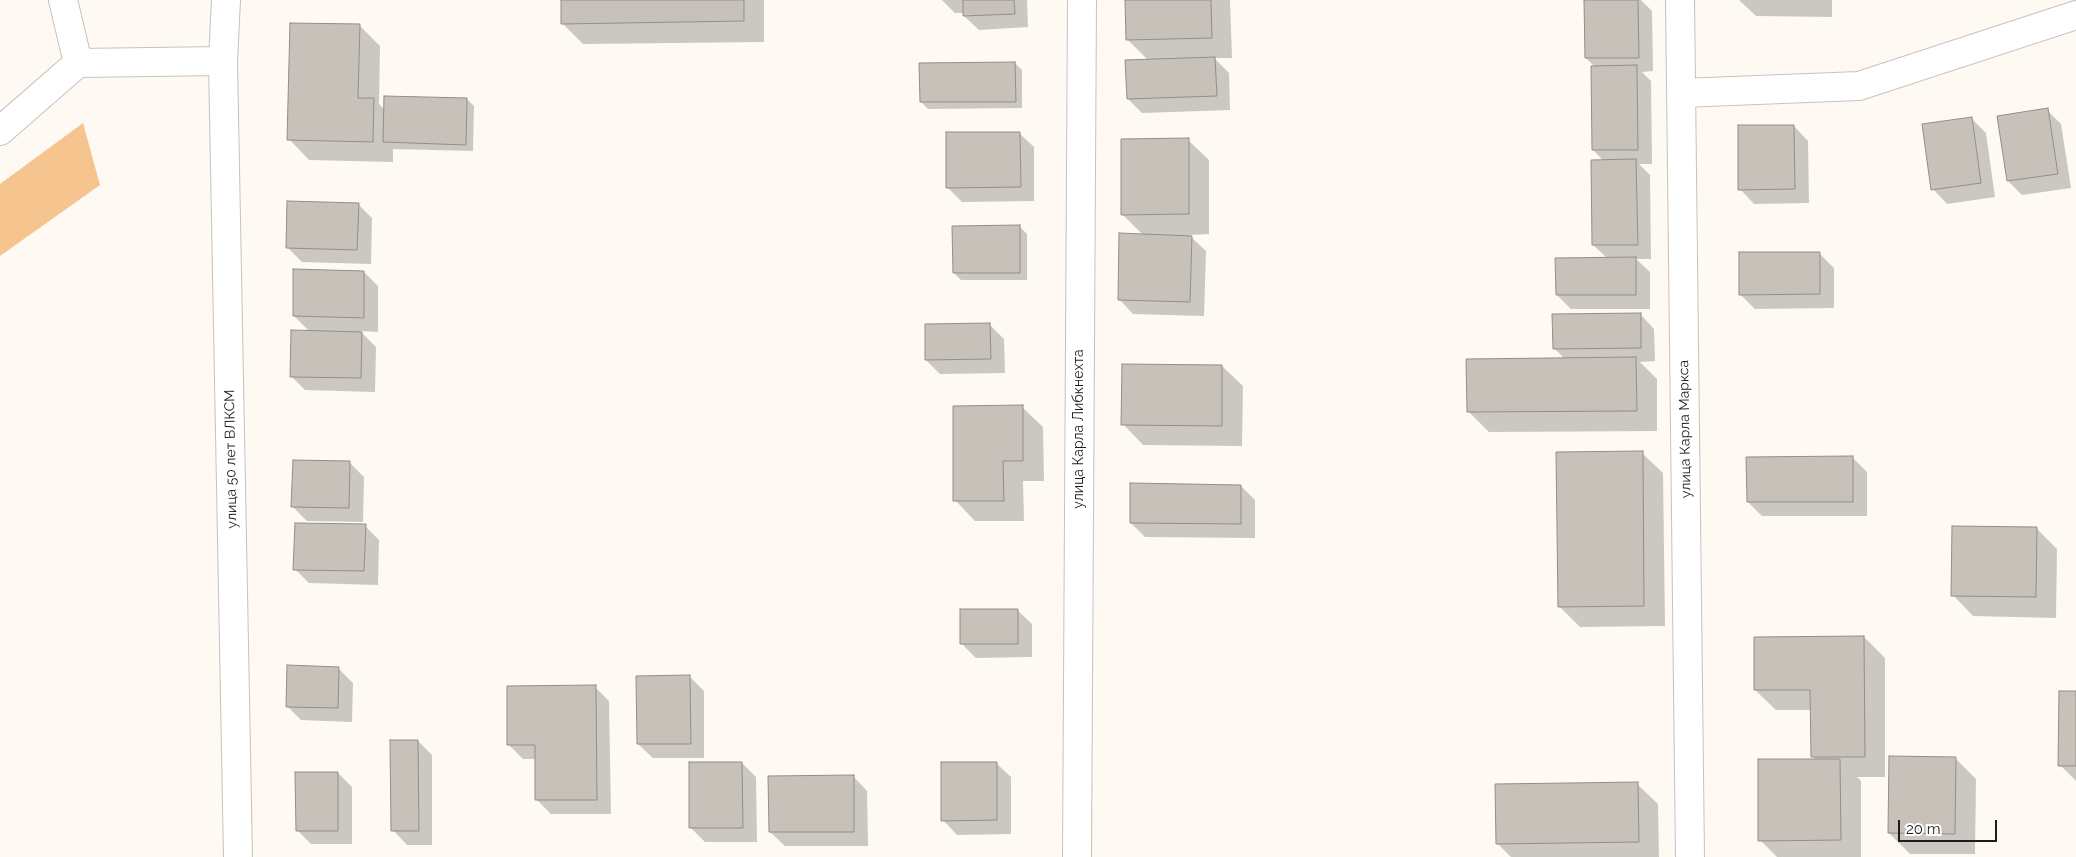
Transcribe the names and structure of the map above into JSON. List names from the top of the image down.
{
  "streets": {
    "street": ["улица Карла Либкнехта", "улица Карла Маркса", "улица 50 лет ВЛКСМ"]
  },
  "scale_bar": "20 m"
}
